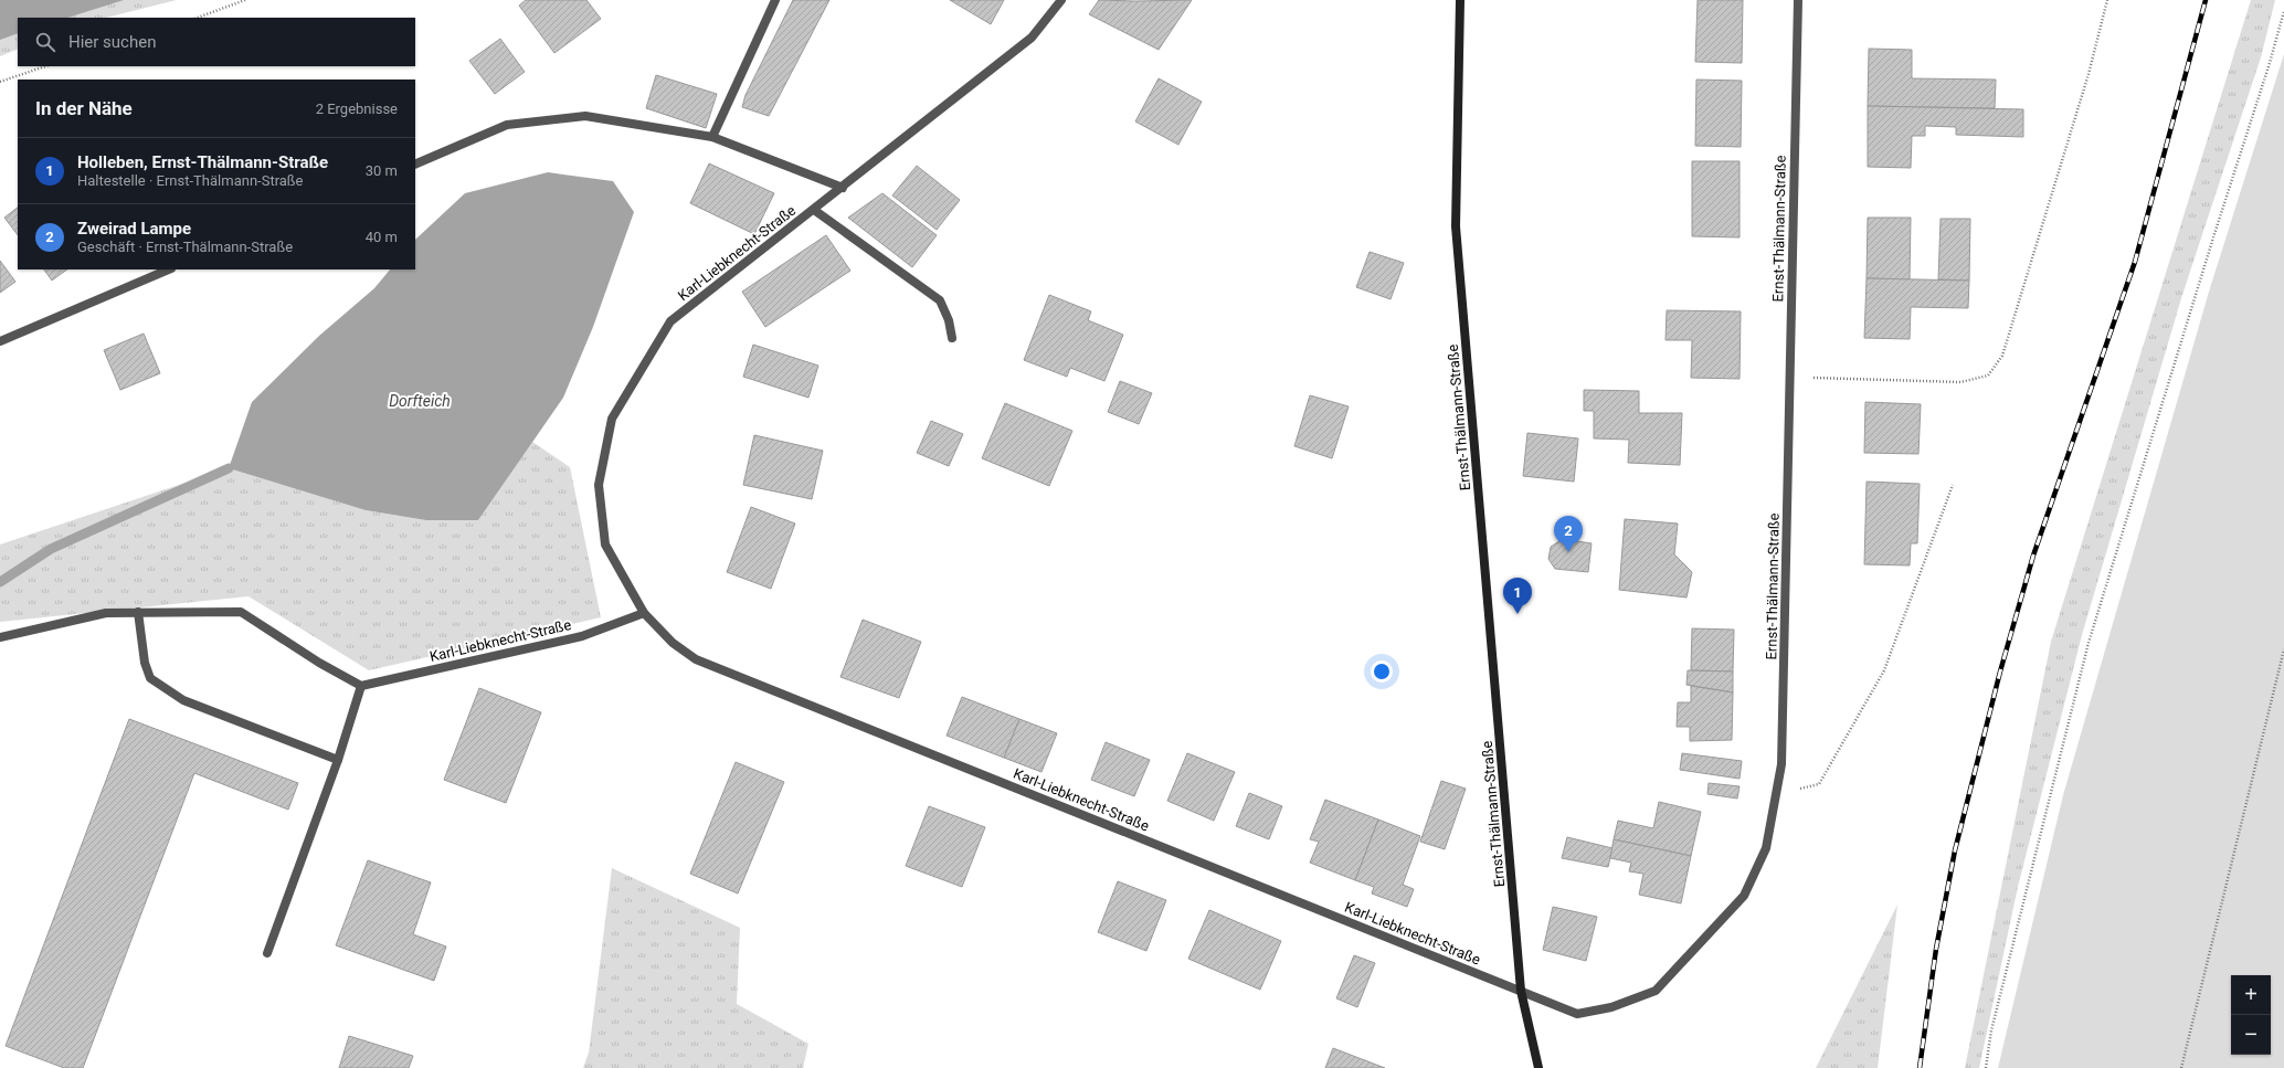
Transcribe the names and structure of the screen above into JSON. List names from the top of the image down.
{
  "streets": {
    "main road": ["Ernst-Thälmann-Straße"],
    "street": ["Karl-Liebknecht-Straße"]
  },
  "crossings": [
    ["Ernst-Thälmann-Straße", "Karl-Liebknecht-Straße"]
  ],
  "water": ["Dorfteich"],
  "page": {
    "search": "Hier suchen",
    "heading": ["In der Nähe", "2 Ergebnisse"],
    "list": [
      {
        "mark": "1",
        "name": "Holleben, Ernst-Thälmann-Straße",
        "note": "Haltestelle · Ernst-Thälmann-Straße",
        "value": "30 m"
      },
      {
        "mark": "2",
        "name": "Zweirad Lampe",
        "note": "Geschäft · Ernst-Thälmann-Straße",
        "value": "40 m"
      }
    ],
    "pins": ["2", "1"],
    "map_buttons": ["+", "−"]
  }
}
